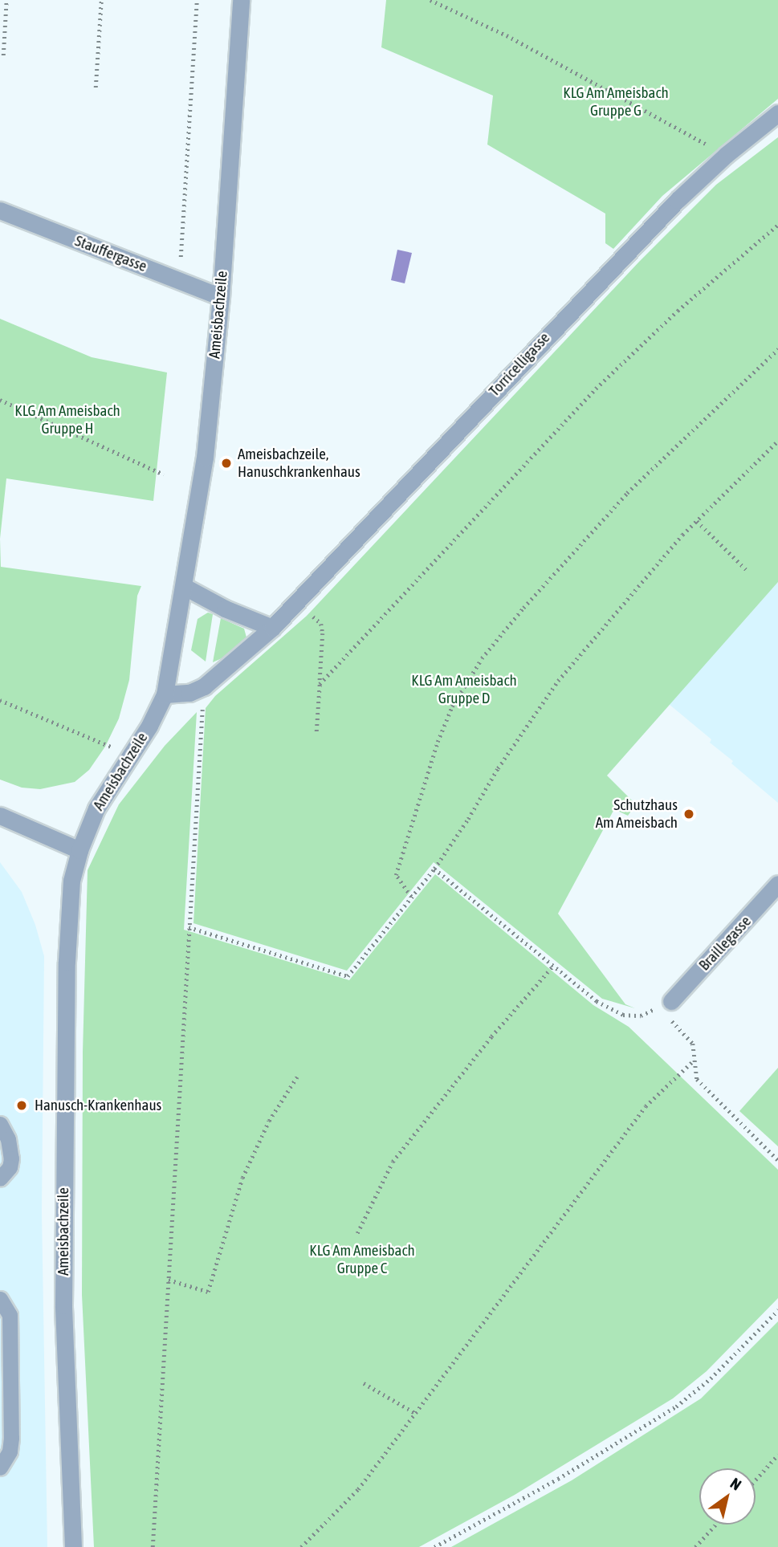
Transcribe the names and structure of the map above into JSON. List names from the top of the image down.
{
  "streets": {
    "street": [
      "Stauffergasse",
      "Ameisbachzeile",
      "Torricelligasse",
      "Braillegasse"
    ]
  },
  "crossings": [
    ["Stauffergasse", "Ameisbachzeile"],
    ["Ameisbachzeile", "Torricelligasse"]
  ],
  "parks": [
    "KLG Am Ameisbach Gruppe G",
    "KLG Am Ameisbach Gruppe H",
    "KLG Am Ameisbach Gruppe D",
    "KLG Am Ameisbach Gruppe C"
  ],
  "places": ["Ameisbachzeile, Hanuschkrankenhaus", "Schutzhaus Am Ameisbach", "Hanusch-Krankenhaus"],
  "north": "top right"
}
